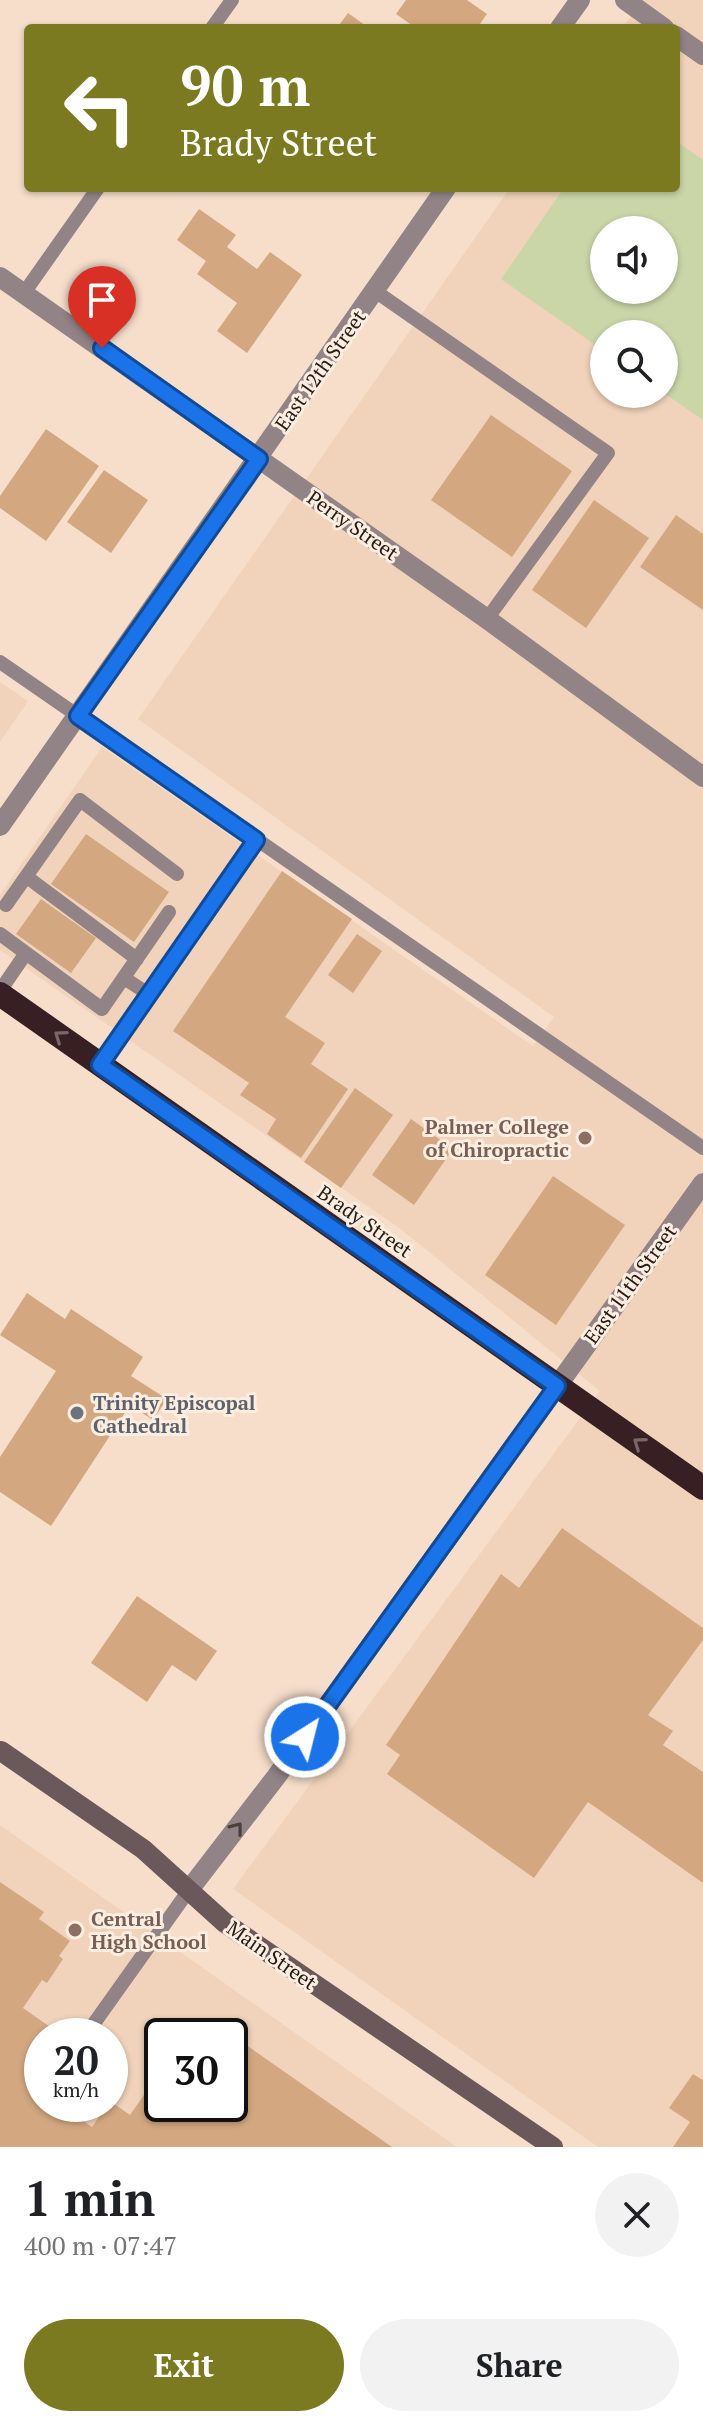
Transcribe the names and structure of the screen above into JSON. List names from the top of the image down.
{
  "streets": {
    "highway": ["Brady Street"],
    "street": [
      "East 12th Street",
      "Perry Street",
      "East 11th Street",
      "Main Street"
    ]
  },
  "crossings": [
    ["East 12th Street", "Perry Street"],
    ["Brady Street", "East 11th Street"],
    ["East 11th Street", "Main Street"]
  ],
  "one_way": ["Brady Street", "East 11th Street"],
  "places": ["Palmer College of Chiropractic", "Trinity Episcopal Cathedral", "Central High School"],
  "page": {
    "turn": ["90 m", "Brady Street"],
    "speed": "20 km/h",
    "limit": "30",
    "heading": ["1 min", "400 m · 07:47"],
    "buttons": ["Exit", "Share"]
  }
}
